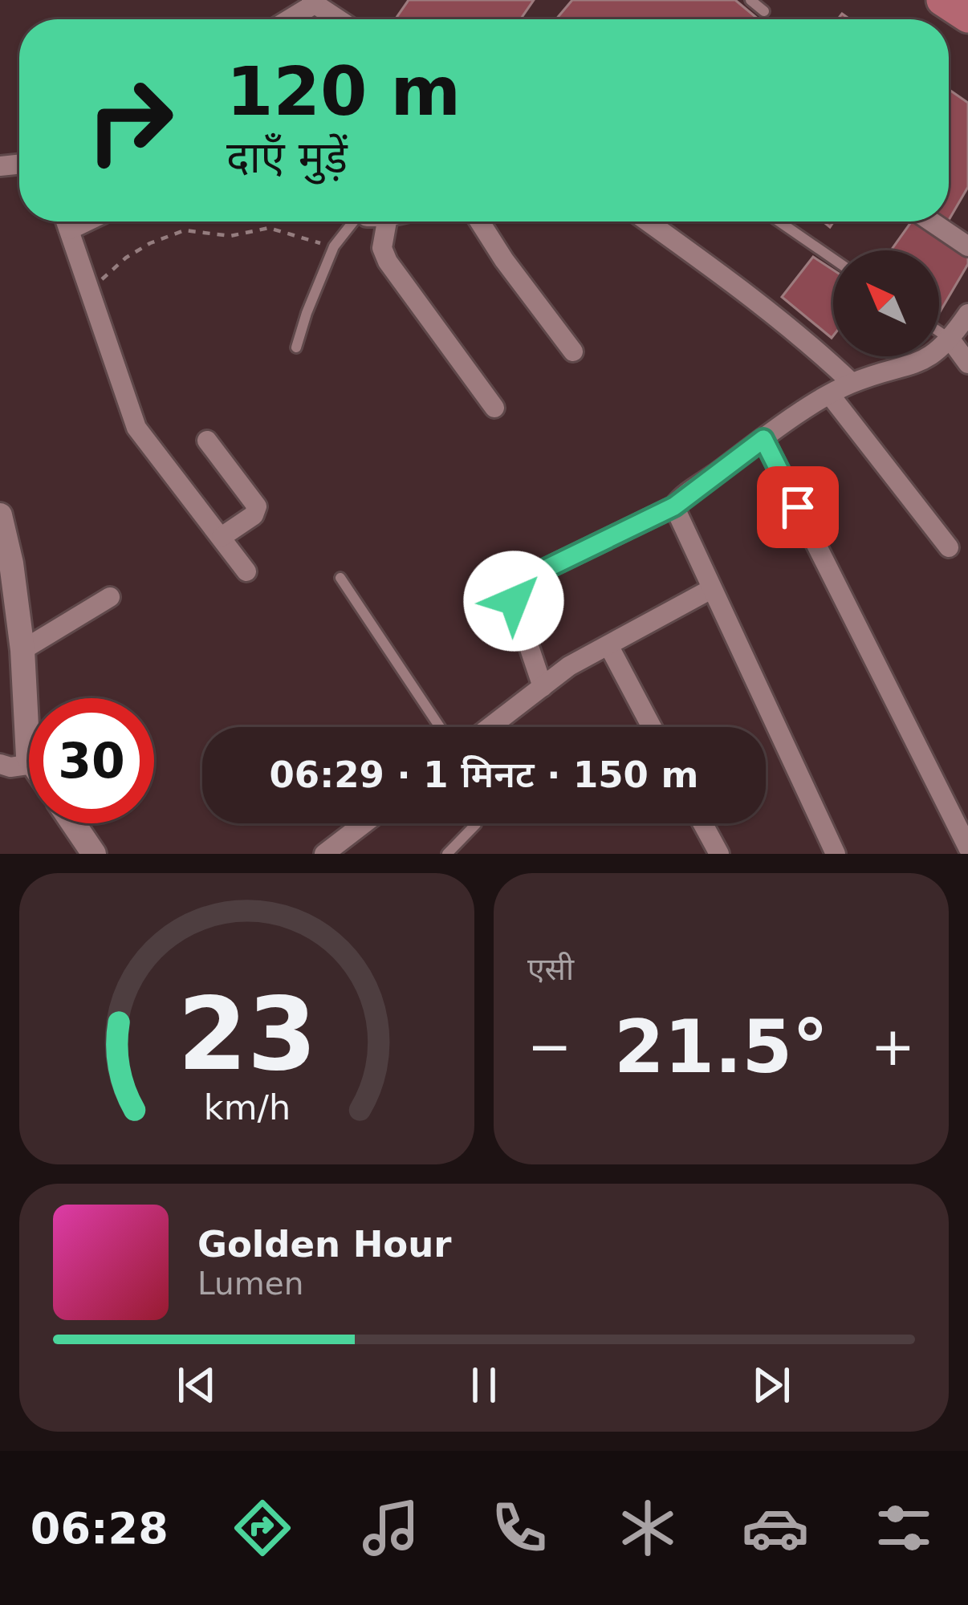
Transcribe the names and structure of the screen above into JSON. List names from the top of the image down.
{
  "north": "top left",
  "page": {
    "turn": ["120 m", "दाएँ मुड़ें"],
    "limit": "30",
    "trip": "06:29 · 1 मिनट · 150 m",
    "tile": "एसी",
    "heat": ["−", "21.5°", "+"],
    "song": ["Golden Hour", "Lumen"],
    "tabs": "06:28",
    "gauge": ["23", "km/h"]
  }
}
